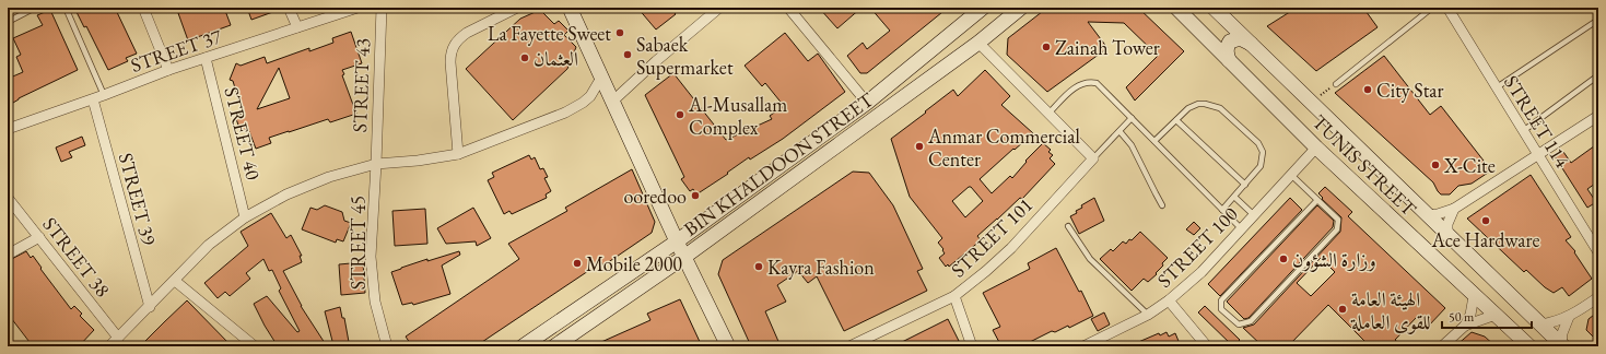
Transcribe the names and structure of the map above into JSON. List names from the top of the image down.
{
  "streets": {
    "street": [
      "STREET 37",
      "STREET 43",
      "STREET 114",
      "STREET 40",
      "BIN KHALDOON STREET",
      "TUNIS STREET",
      "STREET 39",
      "STREET 101",
      "STREET 45",
      "STREET 100",
      "STREET 38"
    ]
  },
  "crossings": [
    ["STREET 37", "STREET 40"],
    ["STREET 37", "STREET 39"],
    ["STREET 43", "STREET 45"],
    ["TUNIS STREET", "STREET 100"]
  ],
  "places": [
    "La Fayette Sweet",
    "Zainah Tower",
    "Sabaek Supermarket",
    "العثمان",
    "City Star",
    "Al-Musallam Complex",
    "Anmar Commercial Center",
    "X-Cite",
    "ooredoo",
    "Ace Hardware",
    "وزارة الشؤون",
    "Mobile 2000",
    "Kayra Fashion",
    "الهيئة العامة للقوى العاملة"
  ],
  "scale_bar": "50 m"
}
